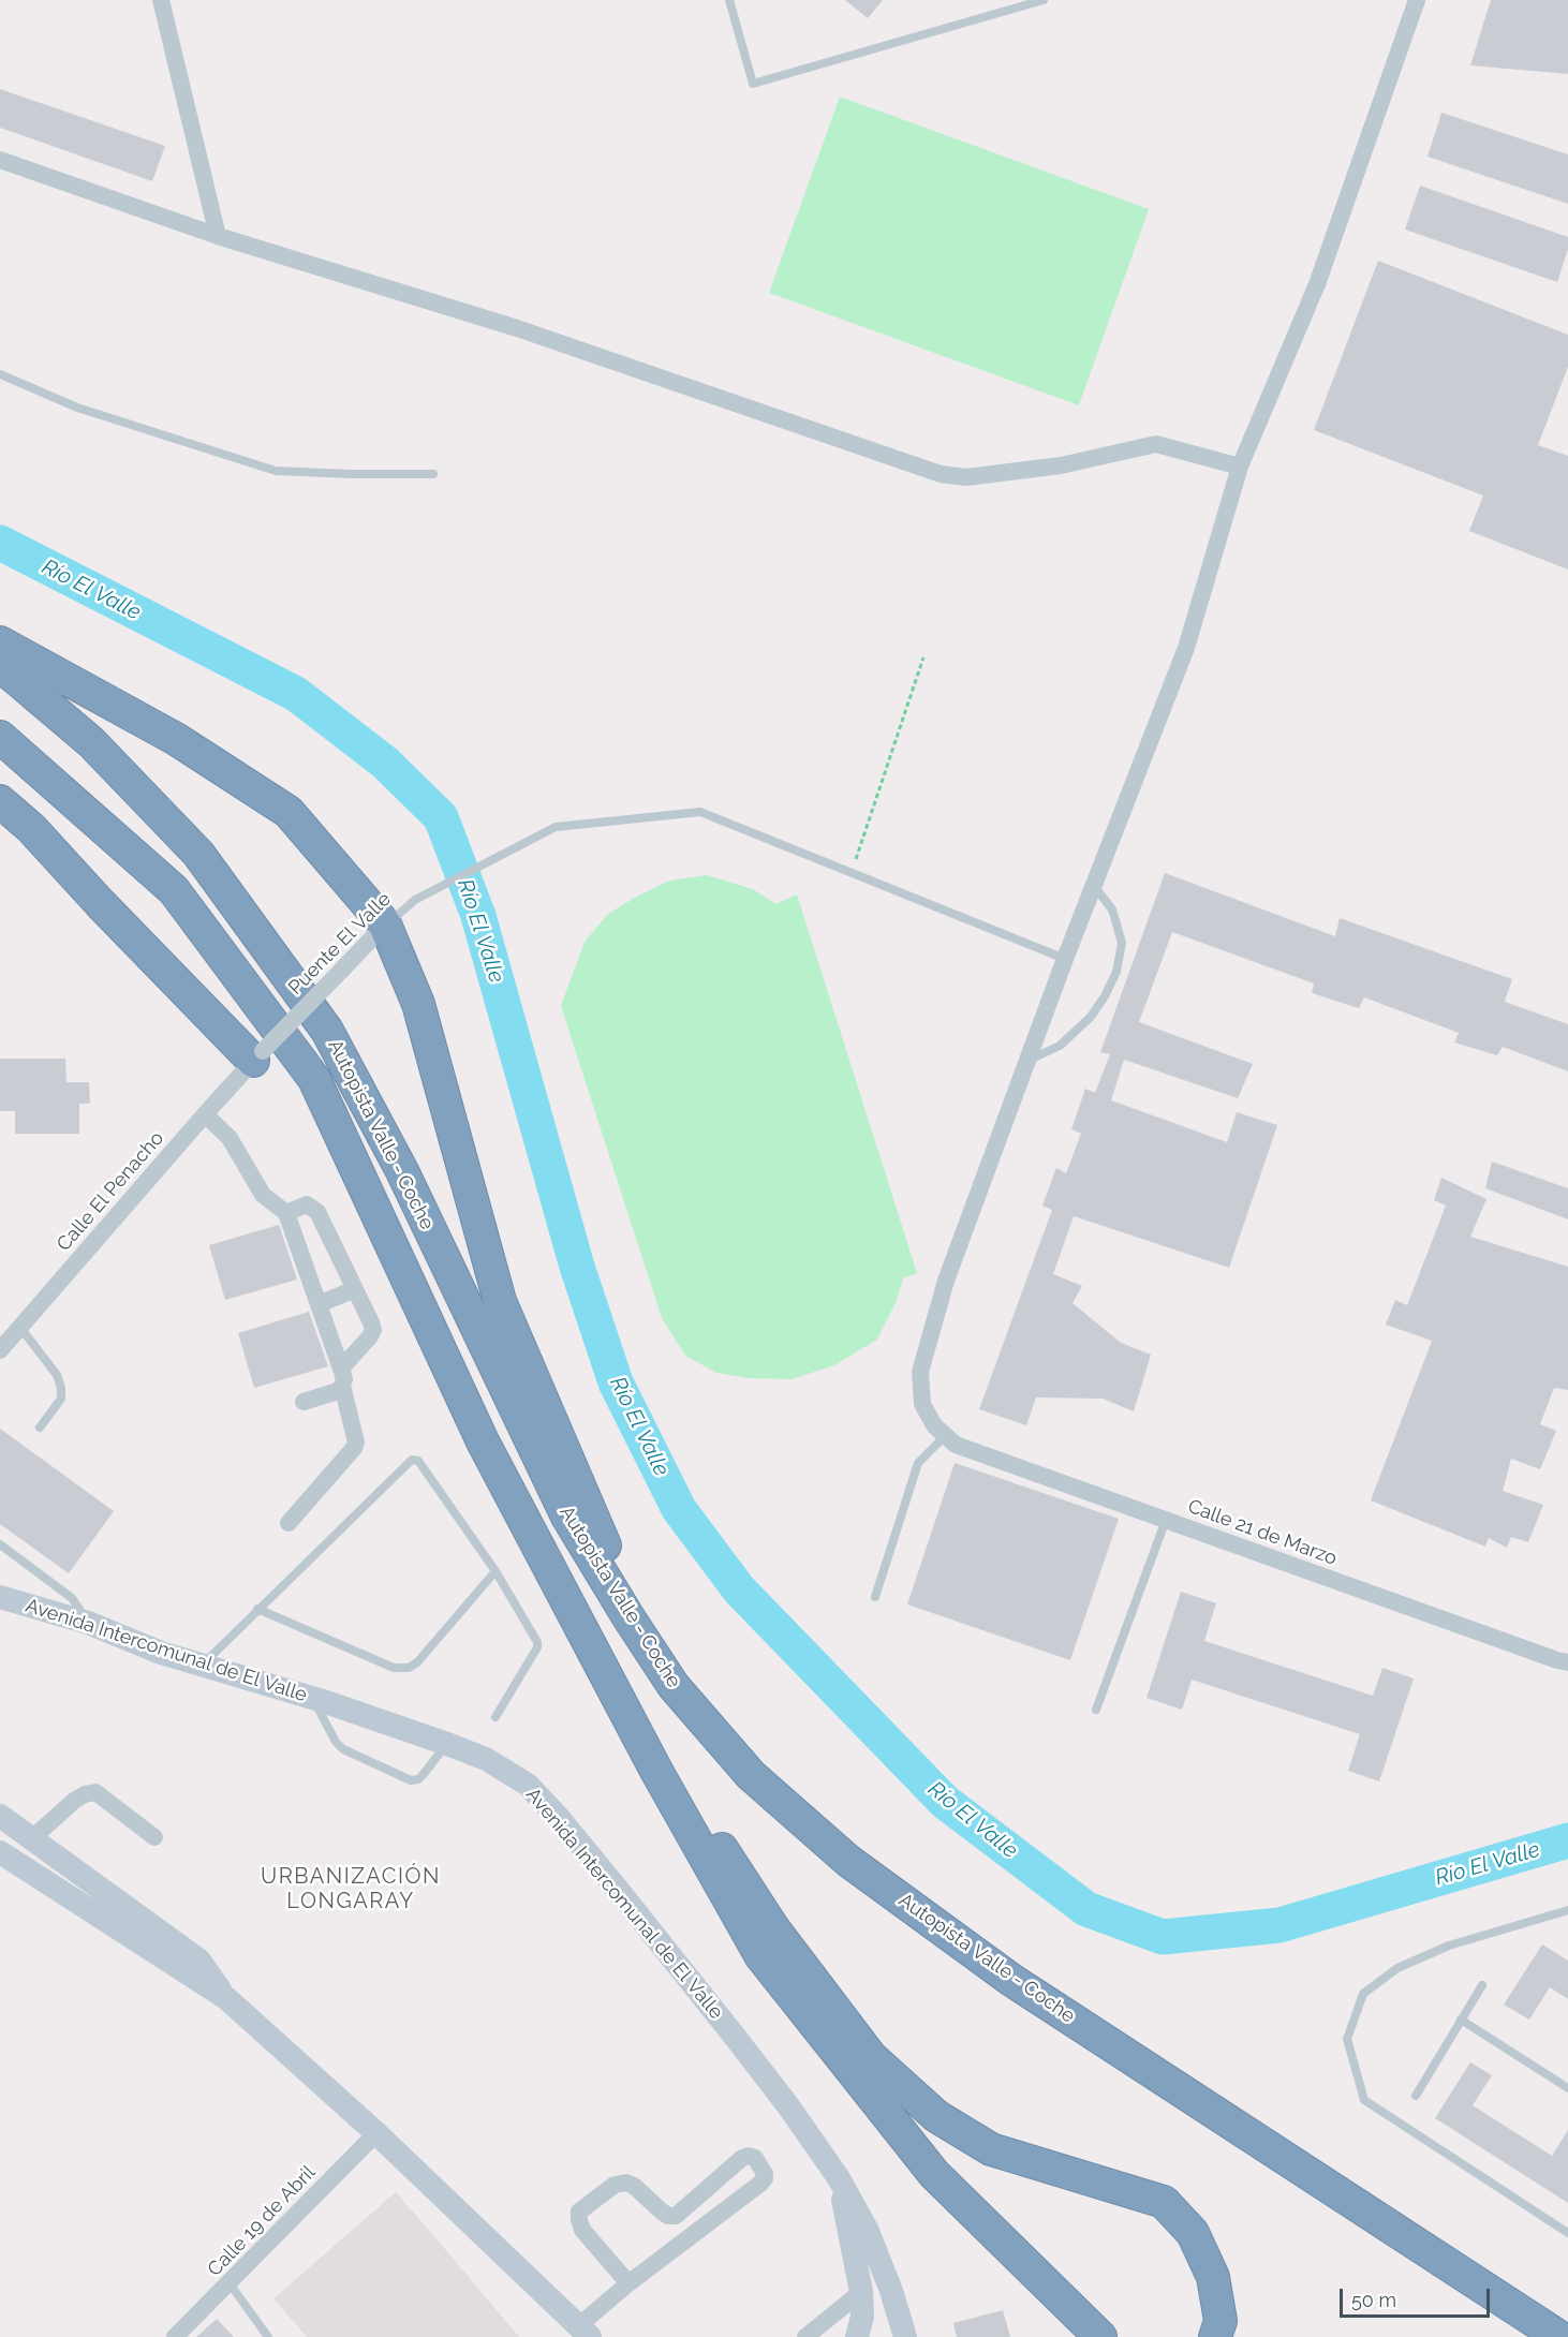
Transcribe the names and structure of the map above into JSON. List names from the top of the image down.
{
  "streets": {
    "highway": ["Autopista Valle - Coche"],
    "main road": ["Avenida Intercomunal de El Valle"],
    "street": [
      "Puente El Valle",
      "Calle El Penacho",
      "Calle 21 de Marzo",
      "Calle 19 de Abril"
    ]
  },
  "crossings": [
    ["Puente El Valle", "Calle El Penacho"]
  ],
  "districts": ["URBANIZACIÓN LONGARAY"],
  "water": ["Río El Valle"],
  "scale_bar": "50 m"
}
